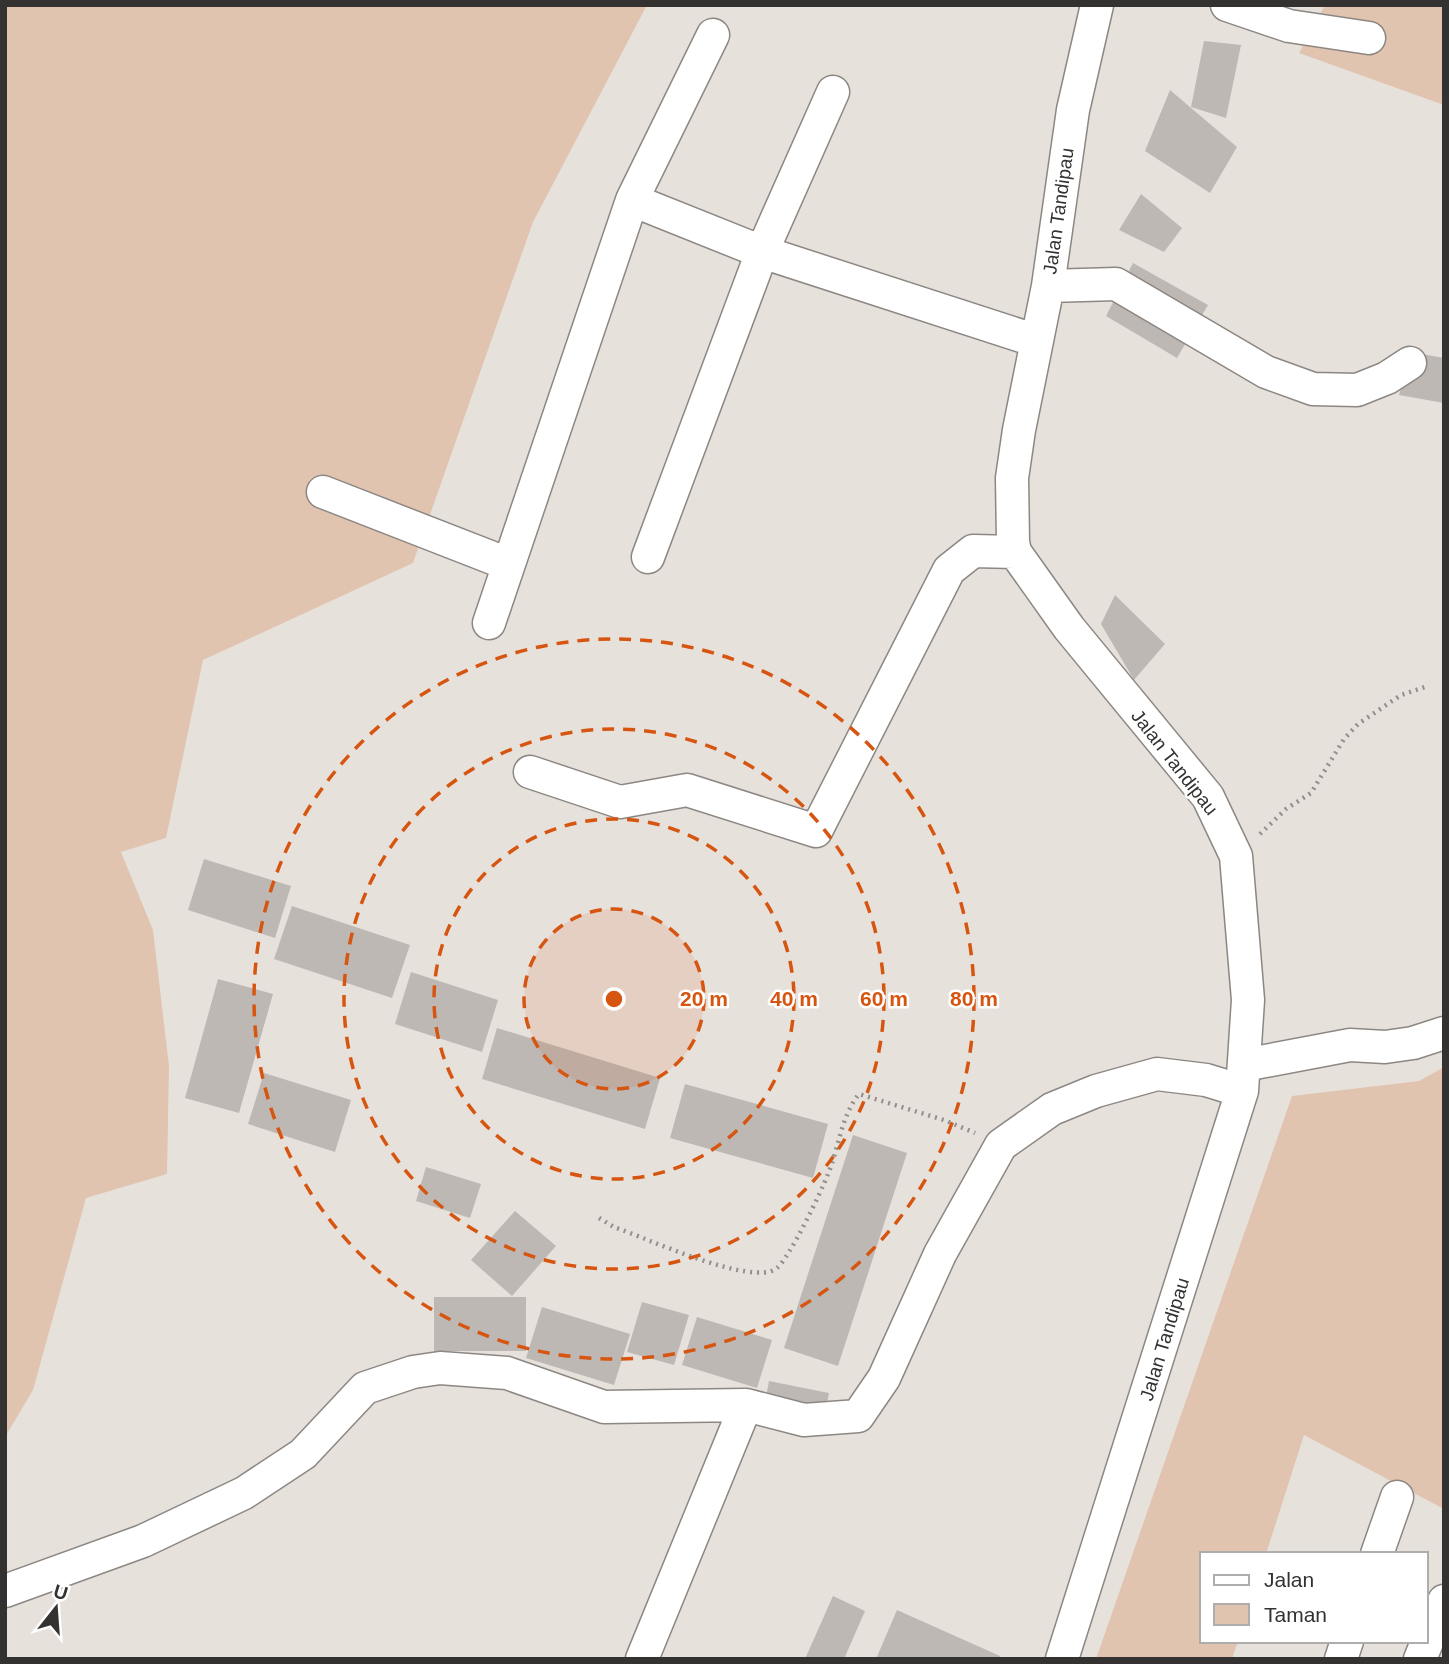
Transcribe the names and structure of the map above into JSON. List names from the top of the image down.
{
  "streets": {
    "street": ["Jalan Tandipau"]
  },
  "legend": ["Jalan", "Taman"],
  "north": "top",
  "rings": [
    "20 m",
    "40 m",
    "60 m",
    "80 m"
  ]
}
